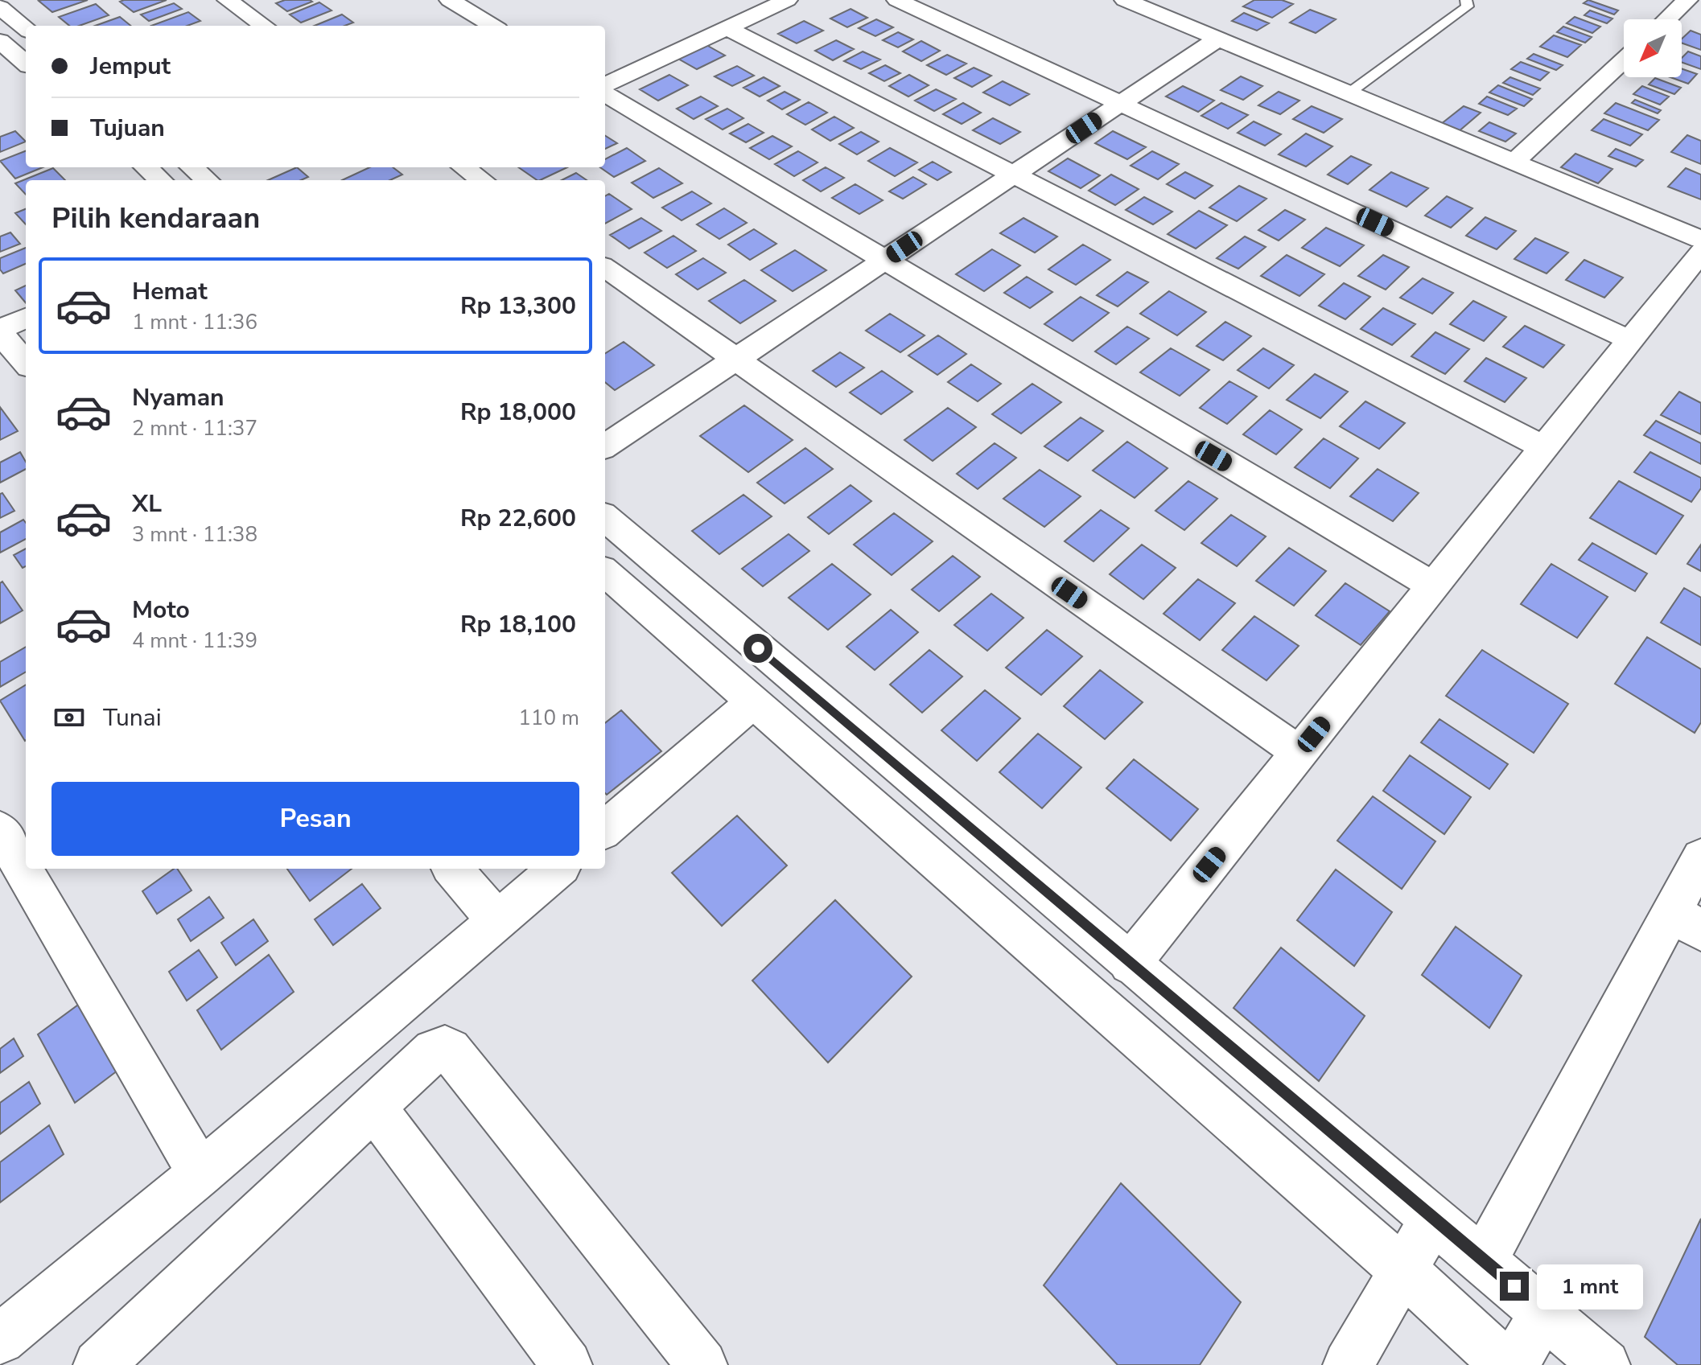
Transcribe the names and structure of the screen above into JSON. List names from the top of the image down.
{
  "north": "bottom left",
  "page": {
    "banner": ["Jemput", "Tujuan"],
    "heading": "Pilih kendaraan",
    "list": [
      {
        "name": "Hemat",
        "note": "1 mnt · 11:36",
        "value": "Rp 13,300"
      },
      {
        "name": "Nyaman",
        "note": "2 mnt · 11:37",
        "value": "Rp 18,000"
      },
      {
        "name": "XL",
        "note": "3 mnt · 11:38",
        "value": "Rp 22,600"
      },
      {
        "name": "Moto",
        "note": "4 mnt · 11:39",
        "value": "Rp 18,100"
      }
    ],
    "pay": ["Tunai", "110 m"],
    "buttons": "Pesan",
    "bubble": "1 mnt"
  }
}
